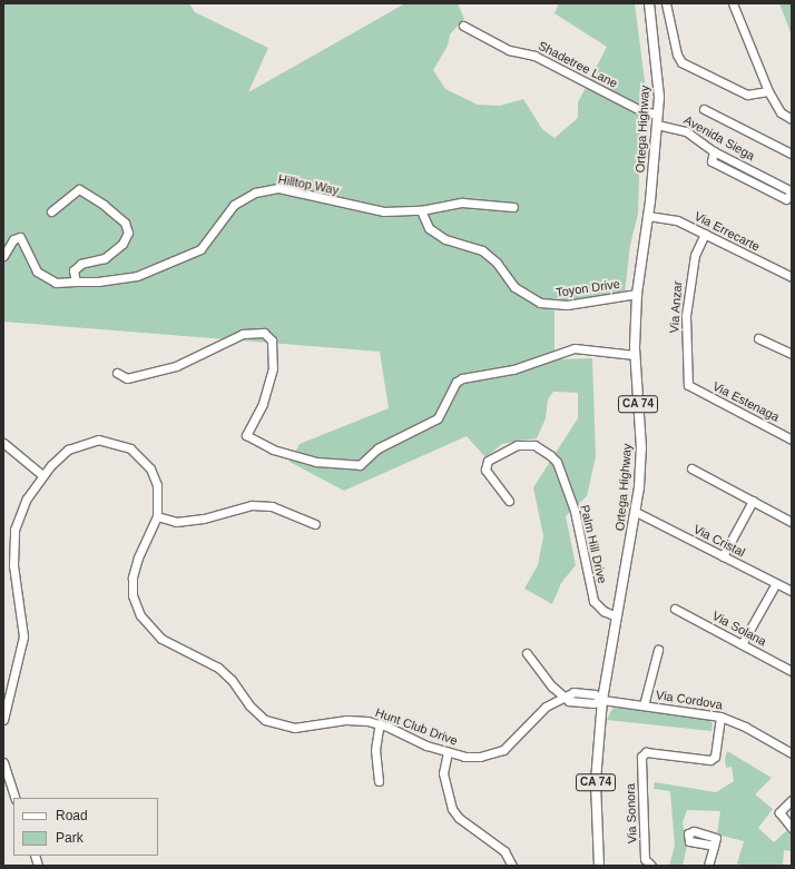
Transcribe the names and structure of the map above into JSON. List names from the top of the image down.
{
  "streets": {
    "main road": ["Ortega Highway", "CA 74"],
    "street": [
      "Shadetree Lane",
      "Avenida Siega",
      "Hilltop Way",
      "Via Errecarte",
      "Toyon Drive",
      "Via Anzar",
      "Via Estenaga",
      "Via Cristal",
      "Palm Hill Drive",
      "Via Solana",
      "Via Cordova",
      "Hunt Club Drive",
      "Via Sonora"
    ]
  },
  "crossings": [
    ["Shadetree Lane", "Ortega Highway"],
    ["Ortega Highway", "Avenida Siega"],
    ["Ortega Highway", "Via Errecarte"],
    ["Ortega Highway", "Toyon Drive"],
    ["Ortega Highway", "Via Cristal"],
    ["Ortega Highway", "Palm Hill Drive"],
    ["Ortega Highway", "Via Cordova"],
    ["Ortega Highway", "Hunt Club Drive"],
    ["Hilltop Way", "Toyon Drive"],
    ["Via Errecarte", "Via Anzar"],
    ["Via Anzar", "Via Estenaga"],
    ["Via Cordova", "Hunt Club Drive"],
    ["Via Cordova", "Via Sonora"]
  ],
  "legend": ["Road", "Park"]
}
